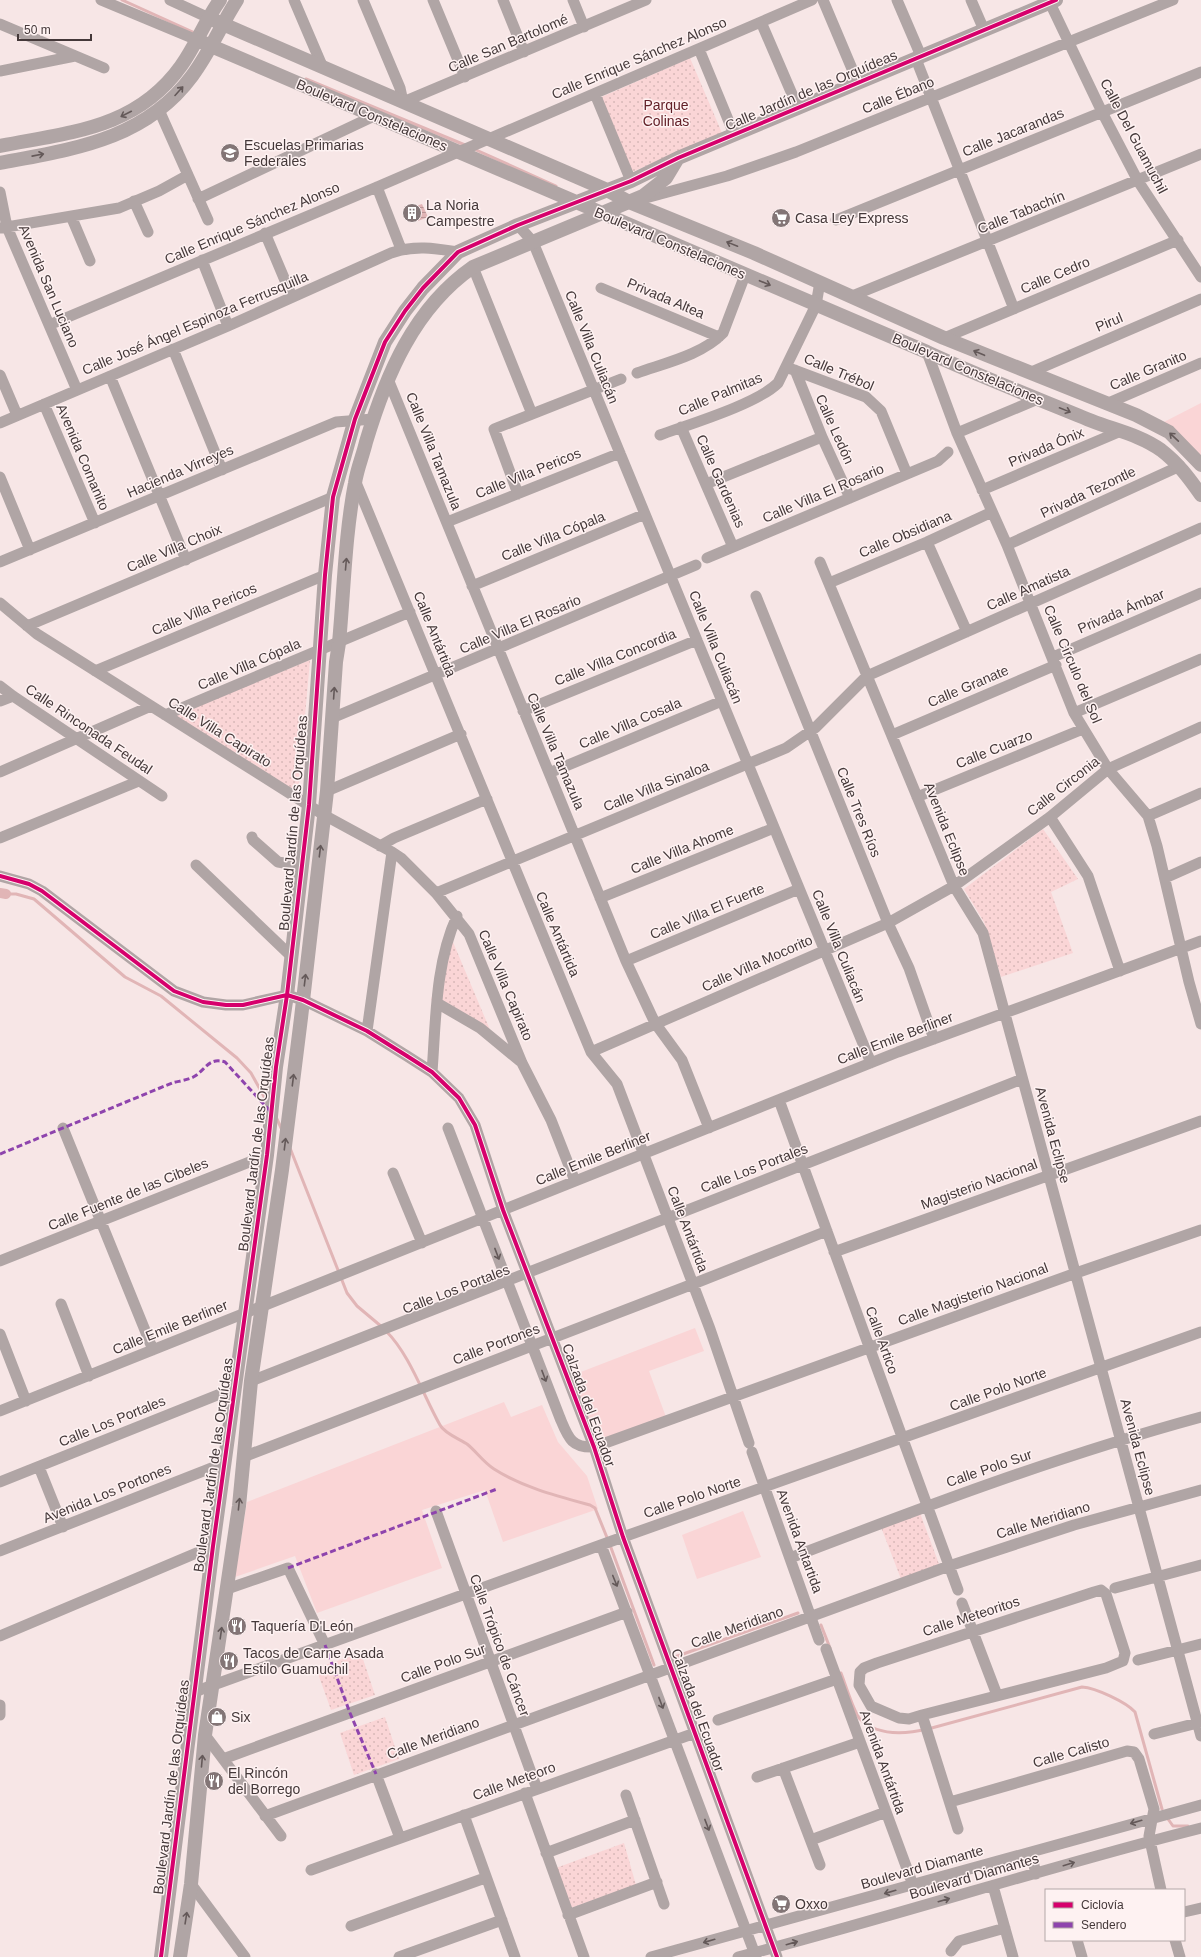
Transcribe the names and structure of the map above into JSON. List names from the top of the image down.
{
  "streets": {
    "street": [
      "Calle San Bartolomé",
      "Calle Enrique Sánchez Alonso",
      "Calle Jardín de las Orquídeas",
      "Calle Ébano",
      "Boulevard Constelaciones",
      "Calle Jacarandas",
      "Calle Del Guamuchil",
      "Calle Tabachín",
      "Calle Cedro",
      "Avenida San Luciano",
      "Privada Altea",
      "Pirul",
      "Calle José Ángel Espinoza Ferrusquilla",
      "Calle Villa Culiacán",
      "Calle Granito",
      "Calle Trébol",
      "Calle Palmitas",
      "Calle Ledón",
      "Privada Ónix",
      "Calle Villa Tamazula",
      "Avenida Comanito",
      "Hacienda Virreyes",
      "Calle Villa Pericos",
      "Calle Gardenias",
      "Privada Tezontle",
      "Calle Villa El Rosario",
      "Calle Obsidiana",
      "Calle Villa Cópala",
      "Calle Villa Choix",
      "Calle Amatista",
      "Privada Ámbar",
      "Calle Antártida",
      "Calle Villa Concordia",
      "Calle Círculo del Sol",
      "Calle Granate",
      "Calle Villa Cosala",
      "Calle Rinconada Feudal",
      "Calle Villa Capirato",
      "Calle Cuarzo",
      "Calle Villa Sinaloa",
      "Calle Circonia",
      "Calle Tres Ríos",
      "Boulevard Jardín de las Orquídeas",
      "Avenida Eclipse",
      "Calle Villa Ahome",
      "Calle Villa El Fuerte",
      "Calle Villa Mocorito",
      "Calle Emile Berliner",
      "Calle Los Portales",
      "Magisterio Nacional",
      "Calle Fuente de las Cibeles",
      "Calle Magisterio Nacional",
      "Calle Artico",
      "Calle Portones",
      "Calle Polo Norte",
      "Calzada del Ecuador",
      "Calle Polo Sur",
      "Avenida Los Portones",
      "Calle Meridiano",
      "Avenida Antartida",
      "Calle Meteoritos",
      "Calle Trópico de Cáncer",
      "Calle Calisto",
      "Avenida Antártida",
      "Calle Meteoro",
      "Boulevard Diamante",
      "Boulevard Diamantes"
    ]
  },
  "crossings": [
    ["Calle San Bartolomé", "Boulevard Constelaciones"],
    ["Calle Enrique Sánchez Alonso", "Boulevard Constelaciones"],
    ["Calle Enrique Sánchez Alonso", "Avenida San Luciano"],
    ["Calle Jardín de las Orquídeas", "Boulevard Constelaciones"],
    ["Calle Jardín de las Orquídeas", "Calle Del Guamuchil"],
    ["Calle Jardín de las Orquídeas", "Boulevard Jardín de las Orquídeas"],
    ["Calle Ébano", "Boulevard Constelaciones"],
    ["Calle Ébano", "Calle Del Guamuchil"],
    ["Calle Ébano", "Boulevard Jardín de las Orquídeas"],
    ["Boulevard Constelaciones", "Calle Tabachín"],
    ["Boulevard Constelaciones", "Calle Cedro"],
    ["Boulevard Constelaciones", "Pirul"],
    ["Boulevard Constelaciones", "Calle Granito"],
    ["Boulevard Constelaciones", "Calle Palmitas"],
    ["Boulevard Constelaciones", "Privada Ónix"],
    ["Boulevard Constelaciones", "Privada Tezontle"],
    ["Boulevard Constelaciones", "Calle Círculo del Sol"],
    ["Boulevard Constelaciones", "Boulevard Jardín de las Orquídeas"],
    ["Calle Jacarandas", "Calle Del Guamuchil"],
    ["Calle Del Guamuchil", "Calle Tabachín"],
    ["Calle Del Guamuchil", "Calle Cedro"],
    ["Avenida San Luciano", "Calle José Ángel Espinoza Ferrusquilla"],
    ["Calle José Ángel Espinoza Ferrusquilla", "Avenida Comanito"],
    ["Calle José Ángel Espinoza Ferrusquilla", "Boulevard Jardín de las Orquídeas"],
    ["Calle Villa Culiacán", "Calle Villa Pericos"],
    ["Calle Villa Culiacán", "Calle Villa El Rosario"],
    ["Calle Villa Culiacán", "Calle Villa Cópala"],
    ["Calle Villa Culiacán", "Calle Villa Concordia"],
    ["Calle Villa Culiacán", "Calle Villa Cosala"],
    ["Calle Villa Culiacán", "Calle Villa Sinaloa"],
    ["Calle Villa Culiacán", "Boulevard Jardín de las Orquídeas"],
    ["Calle Villa Culiacán", "Calle Villa Ahome"],
    ["Calle Villa Culiacán", "Calle Villa El Fuerte"],
    ["Calle Villa Culiacán", "Calle Villa Mocorito"],
    ["Calle Villa Culiacán", "Calle Emile Berliner"],
    ["Calle Trébol", "Calle Palmitas"],
    ["Calle Trébol", "Calle Ledón"],
    ["Calle Trébol", "Calle Villa El Rosario"],
    ["Calle Palmitas", "Calle Ledón"],
    ["Calle Palmitas", "Calle Gardenias"],
    ["Calle Ledón", "Calle Villa El Rosario"],
    ["Privada Ónix", "Calle Círculo del Sol"],
    ["Calle Villa Tamazula", "Calle Villa Pericos"],
    ["Calle Villa Tamazula", "Calle Villa El Rosario"],
    ["Calle Villa Tamazula", "Calle Villa Cópala"],
    ["Calle Villa Tamazula", "Calle Villa Concordia"],
    ["Calle Villa Tamazula", "Calle Villa Cosala"],
    ["Calle Villa Tamazula", "Calle Villa Sinaloa"],
    ["Calle Villa Tamazula", "Boulevard Jardín de las Orquídeas"],
    ["Calle Villa Tamazula", "Calle Villa Ahome"],
    ["Calle Villa Tamazula", "Calle Villa El Fuerte"],
    ["Calle Villa Tamazula", "Calle Villa Mocorito"],
    ["Calle Villa Tamazula", "Calle Emile Berliner"],
    ["Avenida Comanito", "Hacienda Virreyes"],
    ["Hacienda Virreyes", "Boulevard Jardín de las Orquídeas"],
    ["Calle Villa Pericos", "Calle Villa Capirato"],
    ["Calle Villa Pericos", "Boulevard Jardín de las Orquídeas"],
    ["Calle Gardenias", "Calle Villa El Rosario"],
    ["Privada Tezontle", "Calle Círculo del Sol"],
    ["Calle Villa El Rosario", "Calle Antártida"],
    ["Calle Villa El Rosario", "Boulevard Jardín de las Orquídeas"],
    ["Calle Obsidiana", "Calle Círculo del Sol"],
    ["Calle Obsidiana", "Avenida Eclipse"],
    ["Calle Villa Cópala", "Calle Antártida"],
    ["Calle Villa Cópala", "Calle Villa Capirato"],
    ["Calle Villa Cópala", "Boulevard Jardín de las Orquídeas"],
    ["Calle Villa Choix", "Calle Villa Capirato"],
    ["Calle Villa Choix", "Boulevard Jardín de las Orquídeas"],
    ["Calle Amatista", "Calle Círculo del Sol"],
    ["Calle Amatista", "Calle Villa Sinaloa"],
    ["Calle Amatista", "Avenida Eclipse"],
    ["Privada Ámbar", "Calle Círculo del Sol"],
    ["Privada Ámbar", "Calle Granate"],
    ["Calle Antártida", "Calle Villa Sinaloa"],
    ["Calle Antártida", "Boulevard Jardín de las Orquídeas"],
    ["Calle Antártida", "Calle Villa Mocorito"],
    ["Calle Antártida", "Calle Emile Berliner"],
    ["Calle Antártida", "Calle Los Portales"],
    ["Calle Antártida", "Calle Magisterio Nacional"],
    ["Calle Antártida", "Calle Portones"],
    ["Calle Antártida", "Avenida Antartida"],
    ["Calle Círculo del Sol", "Calle Granate"],
    ["Calle Círculo del Sol", "Calle Cuarzo"],
    ["Calle Círculo del Sol", "Calle Circonia"],
    ["Calle Círculo del Sol", "Calle Emile Berliner"],
    ["Calle Granate", "Avenida Eclipse"],
    ["Calle Villa Capirato", "Calle Villa Sinaloa"],
    ["Calle Villa Capirato", "Boulevard Jardín de las Orquídeas"],
    ["Calle Villa Capirato", "Calle Emile Berliner"],
    ["Calle Cuarzo", "Avenida Eclipse"],
    ["Calle Villa Sinaloa", "Calle Tres Ríos"],
    ["Calle Villa Sinaloa", "Avenida Eclipse"],
    ["Calle Circonia", "Avenida Eclipse"],
    ["Calle Circonia", "Calle Villa Mocorito"],
    ["Calle Tres Ríos", "Calle Villa Mocorito"],
    ["Calle Tres Ríos", "Calle Emile Berliner"],
    ["Boulevard Jardín de las Orquídeas", "Calle Emile Berliner"],
    ["Boulevard Jardín de las Orquídeas", "Calle Los Portales"],
    ["Boulevard Jardín de las Orquídeas", "Calle Fuente de las Cibeles"],
    ["Boulevard Jardín de las Orquídeas", "Calle Portones"],
    ["Boulevard Jardín de las Orquídeas", "Calle Polo Norte"],
    ["Boulevard Jardín de las Orquídeas", "Calzada del Ecuador"],
    ["Boulevard Jardín de las Orquídeas", "Avenida Los Portones"],
    ["Avenida Eclipse", "Calle Villa Mocorito"],
    ["Avenida Eclipse", "Calle Emile Berliner"],
    ["Avenida Eclipse", "Calle Los Portales"],
    ["Avenida Eclipse", "Magisterio Nacional"],
    ["Avenida Eclipse", "Calle Magisterio Nacional"],
    ["Avenida Eclipse", "Calle Polo Norte"],
    ["Avenida Eclipse", "Calle Polo Sur"],
    ["Avenida Eclipse", "Calle Meridiano"],
    ["Calle Emile Berliner", "Calle Artico"],
    ["Calle Emile Berliner", "Calzada del Ecuador"],
    ["Calle Los Portales", "Calle Artico"],
    ["Calle Los Portales", "Calzada del Ecuador"],
    ["Magisterio Nacional", "Calle Artico"],
    ["Calle Magisterio Nacional", "Calle Artico"],
    ["Calle Magisterio Nacional", "Avenida Antartida"],
    ["Calle Artico", "Calle Portones"],
    ["Calle Artico", "Calle Polo Norte"],
    ["Calle Artico", "Calle Polo Sur"],
    ["Calle Artico", "Calle Meridiano"],
    ["Calle Portones", "Calzada del Ecuador"],
    ["Calle Polo Norte", "Calzada del Ecuador"],
    ["Calle Polo Norte", "Avenida Antartida"],
    ["Calle Polo Norte", "Calle Trópico de Cáncer"],
    ["Calzada del Ecuador", "Calle Meridiano"],
    ["Calzada del Ecuador", "Calle Meteoro"],
    ["Calzada del Ecuador", "Boulevard Diamante"],
    ["Calzada del Ecuador", "Boulevard Diamantes"],
    ["Calle Polo Sur", "Avenida Antartida"],
    ["Calle Polo Sur", "Calle Trópico de Cáncer"],
    ["Calle Meridiano", "Avenida Antartida"],
    ["Calle Meridiano", "Calle Trópico de Cáncer"],
    ["Avenida Antartida", "Avenida Antártida"],
    ["Calle Trópico de Cáncer", "Calle Meteoro"],
    ["Calle Calisto", "Boulevard Diamante"],
    ["Avenida Antártida", "Boulevard Diamante"]
  ],
  "one_way": ["Boulevard Diamantes"],
  "parks": ["Parque Colinas"],
  "places": {
    "school or university": ["Escuelas Primarias Federales"],
    "building": ["La Noria Campestre"],
    "supermarket": ["Casa Ley Express", "Oxxo"],
    "restaurant": ["Taquería D'León", "Tacos de Carne Asada Estilo Guamuchil", "El Rincón del Borrego"],
    "shop": ["Six"]
  },
  "legend": ["Ciclovía", "Sendero"],
  "scale_bar": "50 m"
}
